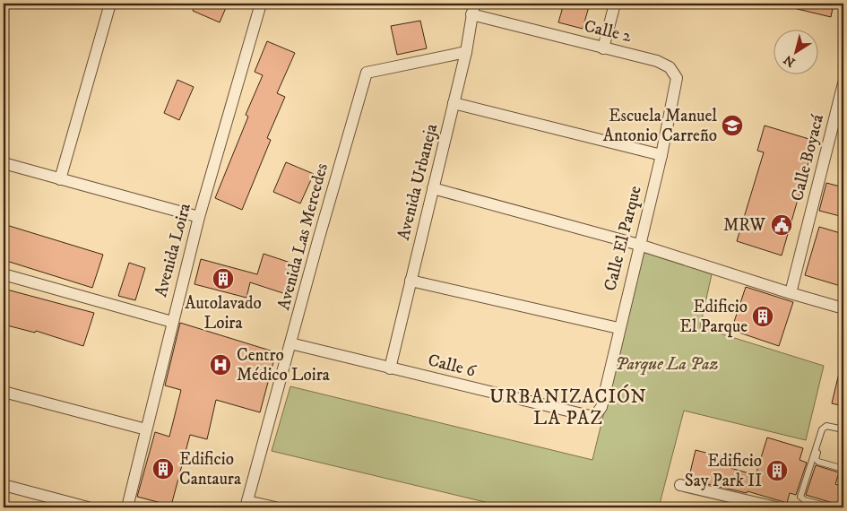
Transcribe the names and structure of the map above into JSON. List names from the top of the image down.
{
  "streets": {
    "street": [
      "Calle 2",
      "Calle Boyacá",
      "Avenida Urbaneja",
      "Avenida Las Mercedes",
      "Calle El Parque",
      "Avenida Loira",
      "Calle 6"
    ]
  },
  "crossings": [
    ["Calle 2", "Avenida Urbaneja"],
    ["Calle 2", "Calle El Parque"],
    ["Avenida Urbaneja", "Avenida Las Mercedes"],
    ["Avenida Urbaneja", "Calle 6"],
    ["Avenida Las Mercedes", "Calle 6"],
    ["Calle El Parque", "Calle 6"]
  ],
  "districts": ["URBANIZACIÓN LA PAZ"],
  "parks": ["Parque La Paz"],
  "places": {
    "school or university": ["Escuela Manuel Antonio Carreño"],
    "public building": ["MRW"],
    "building": [
      "Autolavado Loira",
      "Edificio El Parque",
      "Edificio Cantaura",
      "Edificio Say Park II"
    ],
    "hospital": ["Centro Médico Loira"]
  },
  "north": "bottom left"
}
